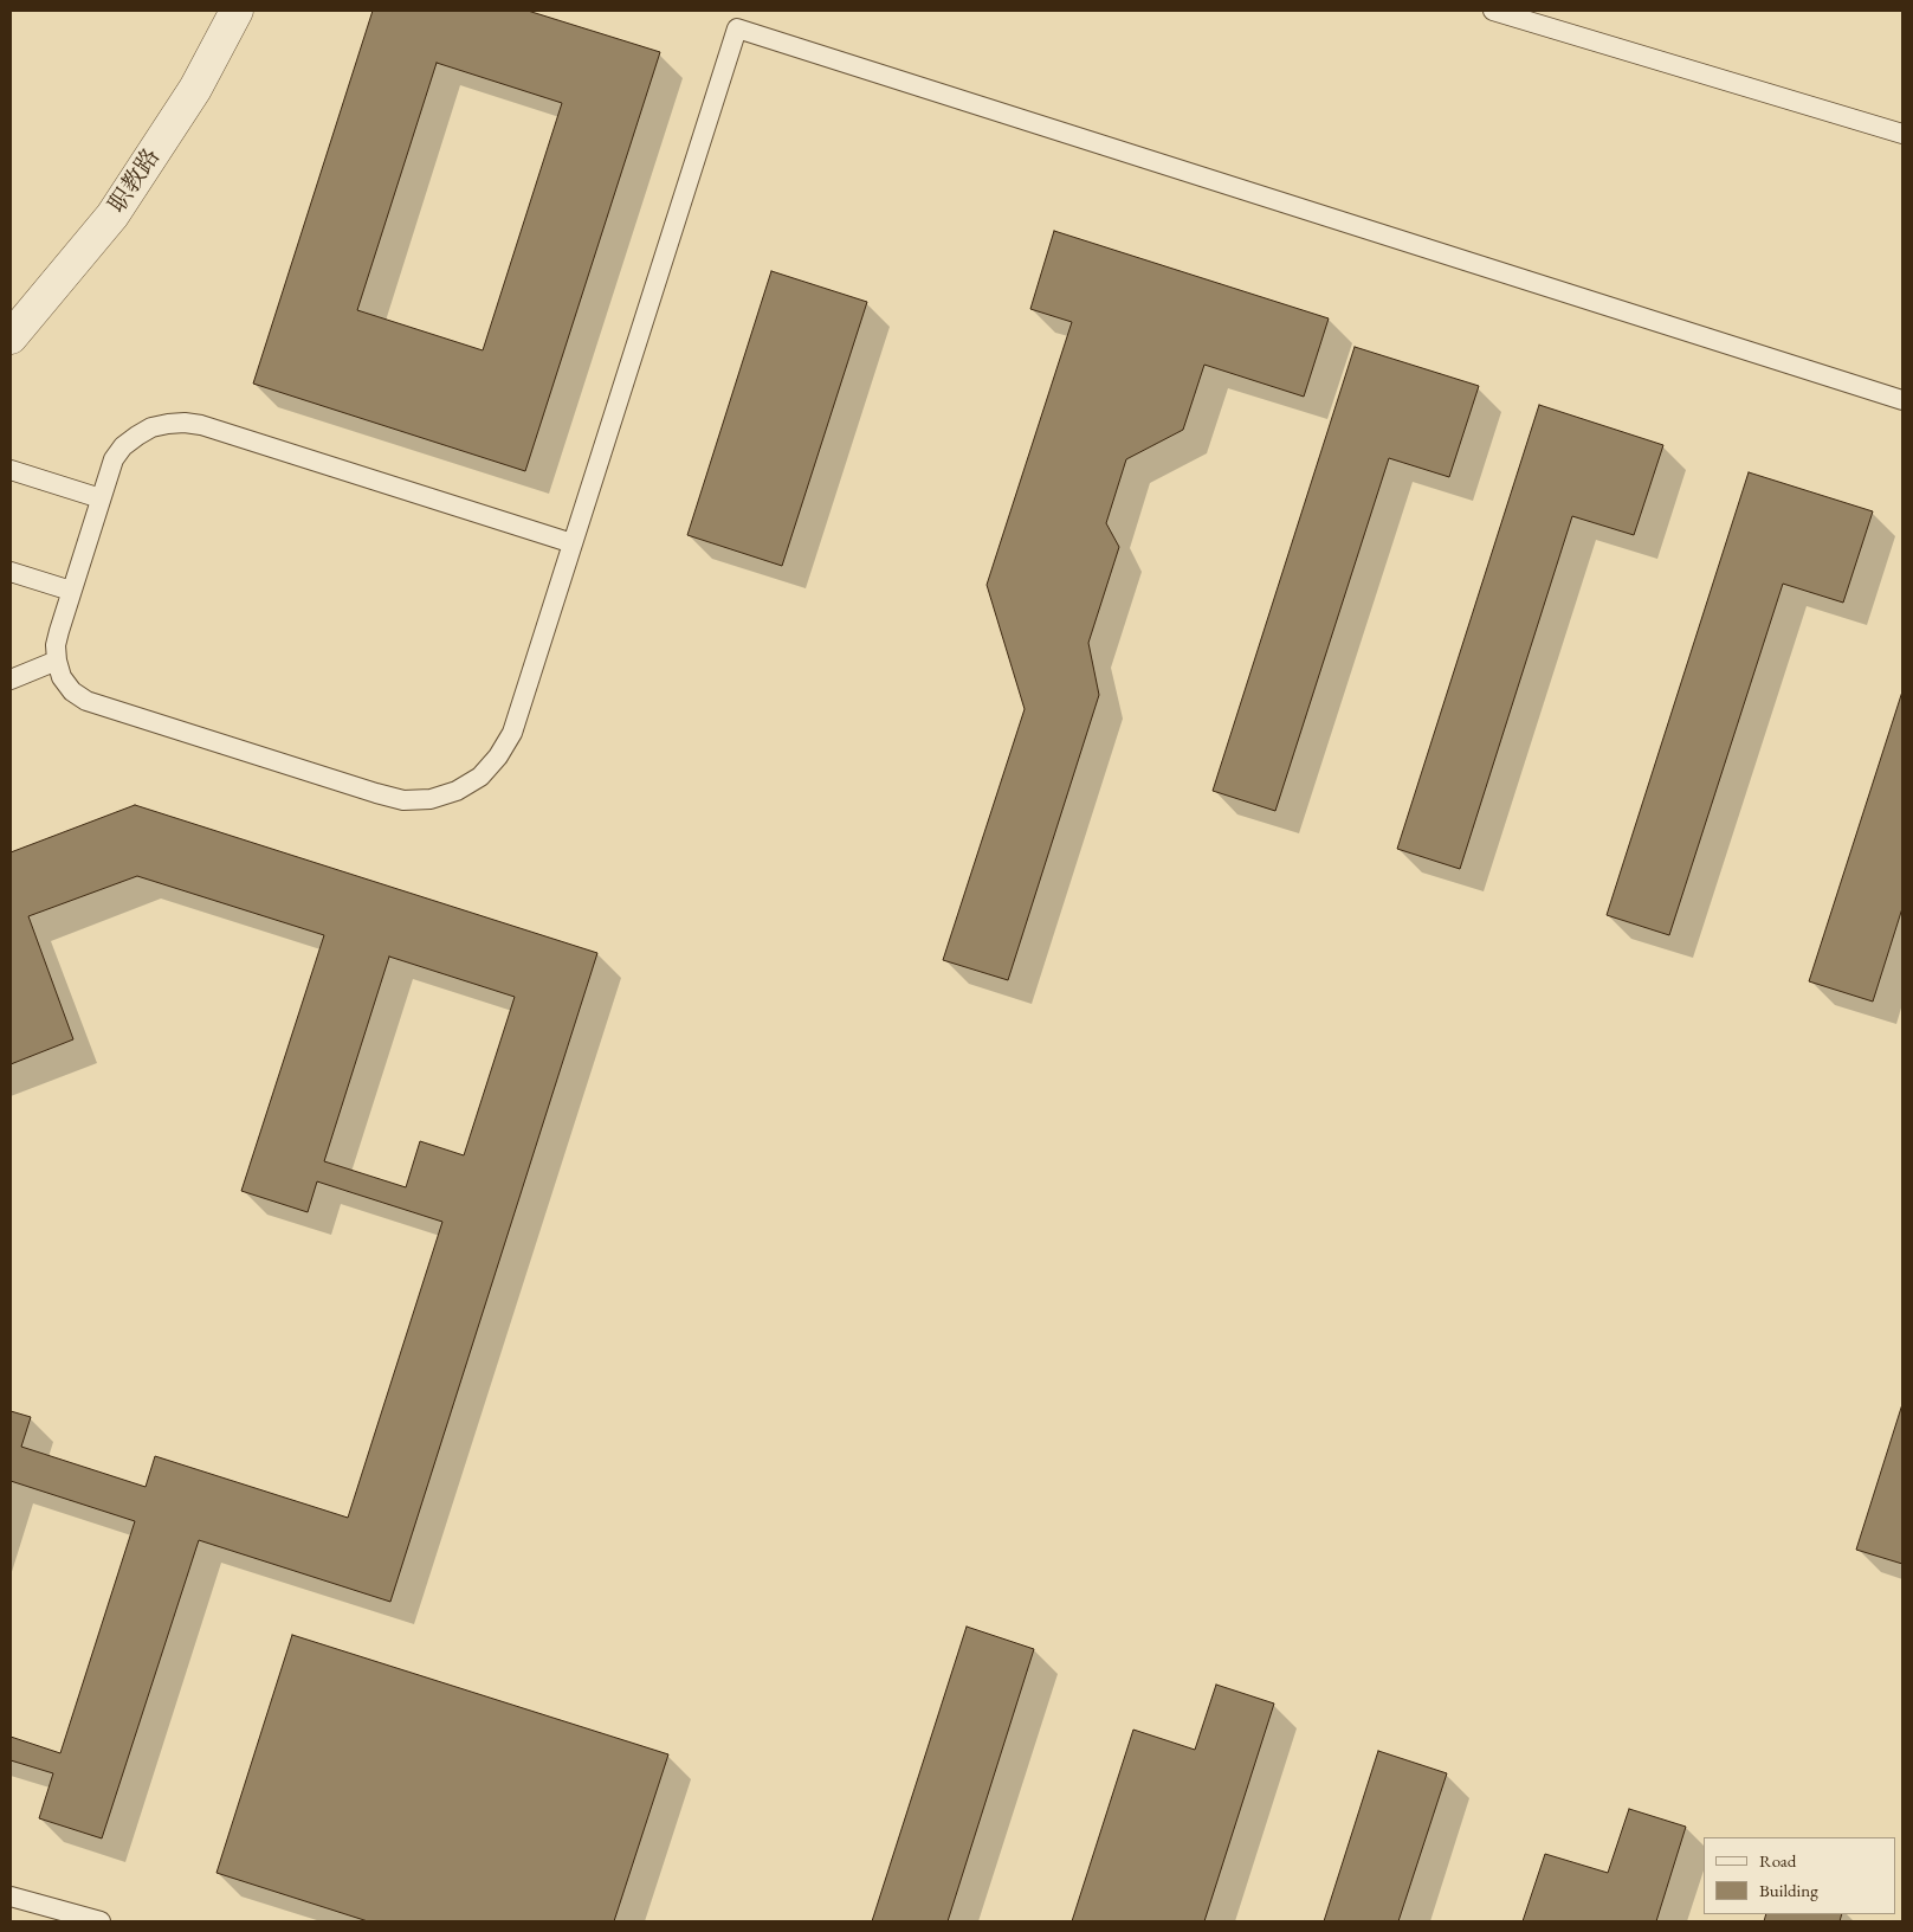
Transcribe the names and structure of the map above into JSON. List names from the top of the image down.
{
  "streets": {
    "street": ["职教路"]
  },
  "legend": ["Road", "Building"]
}
